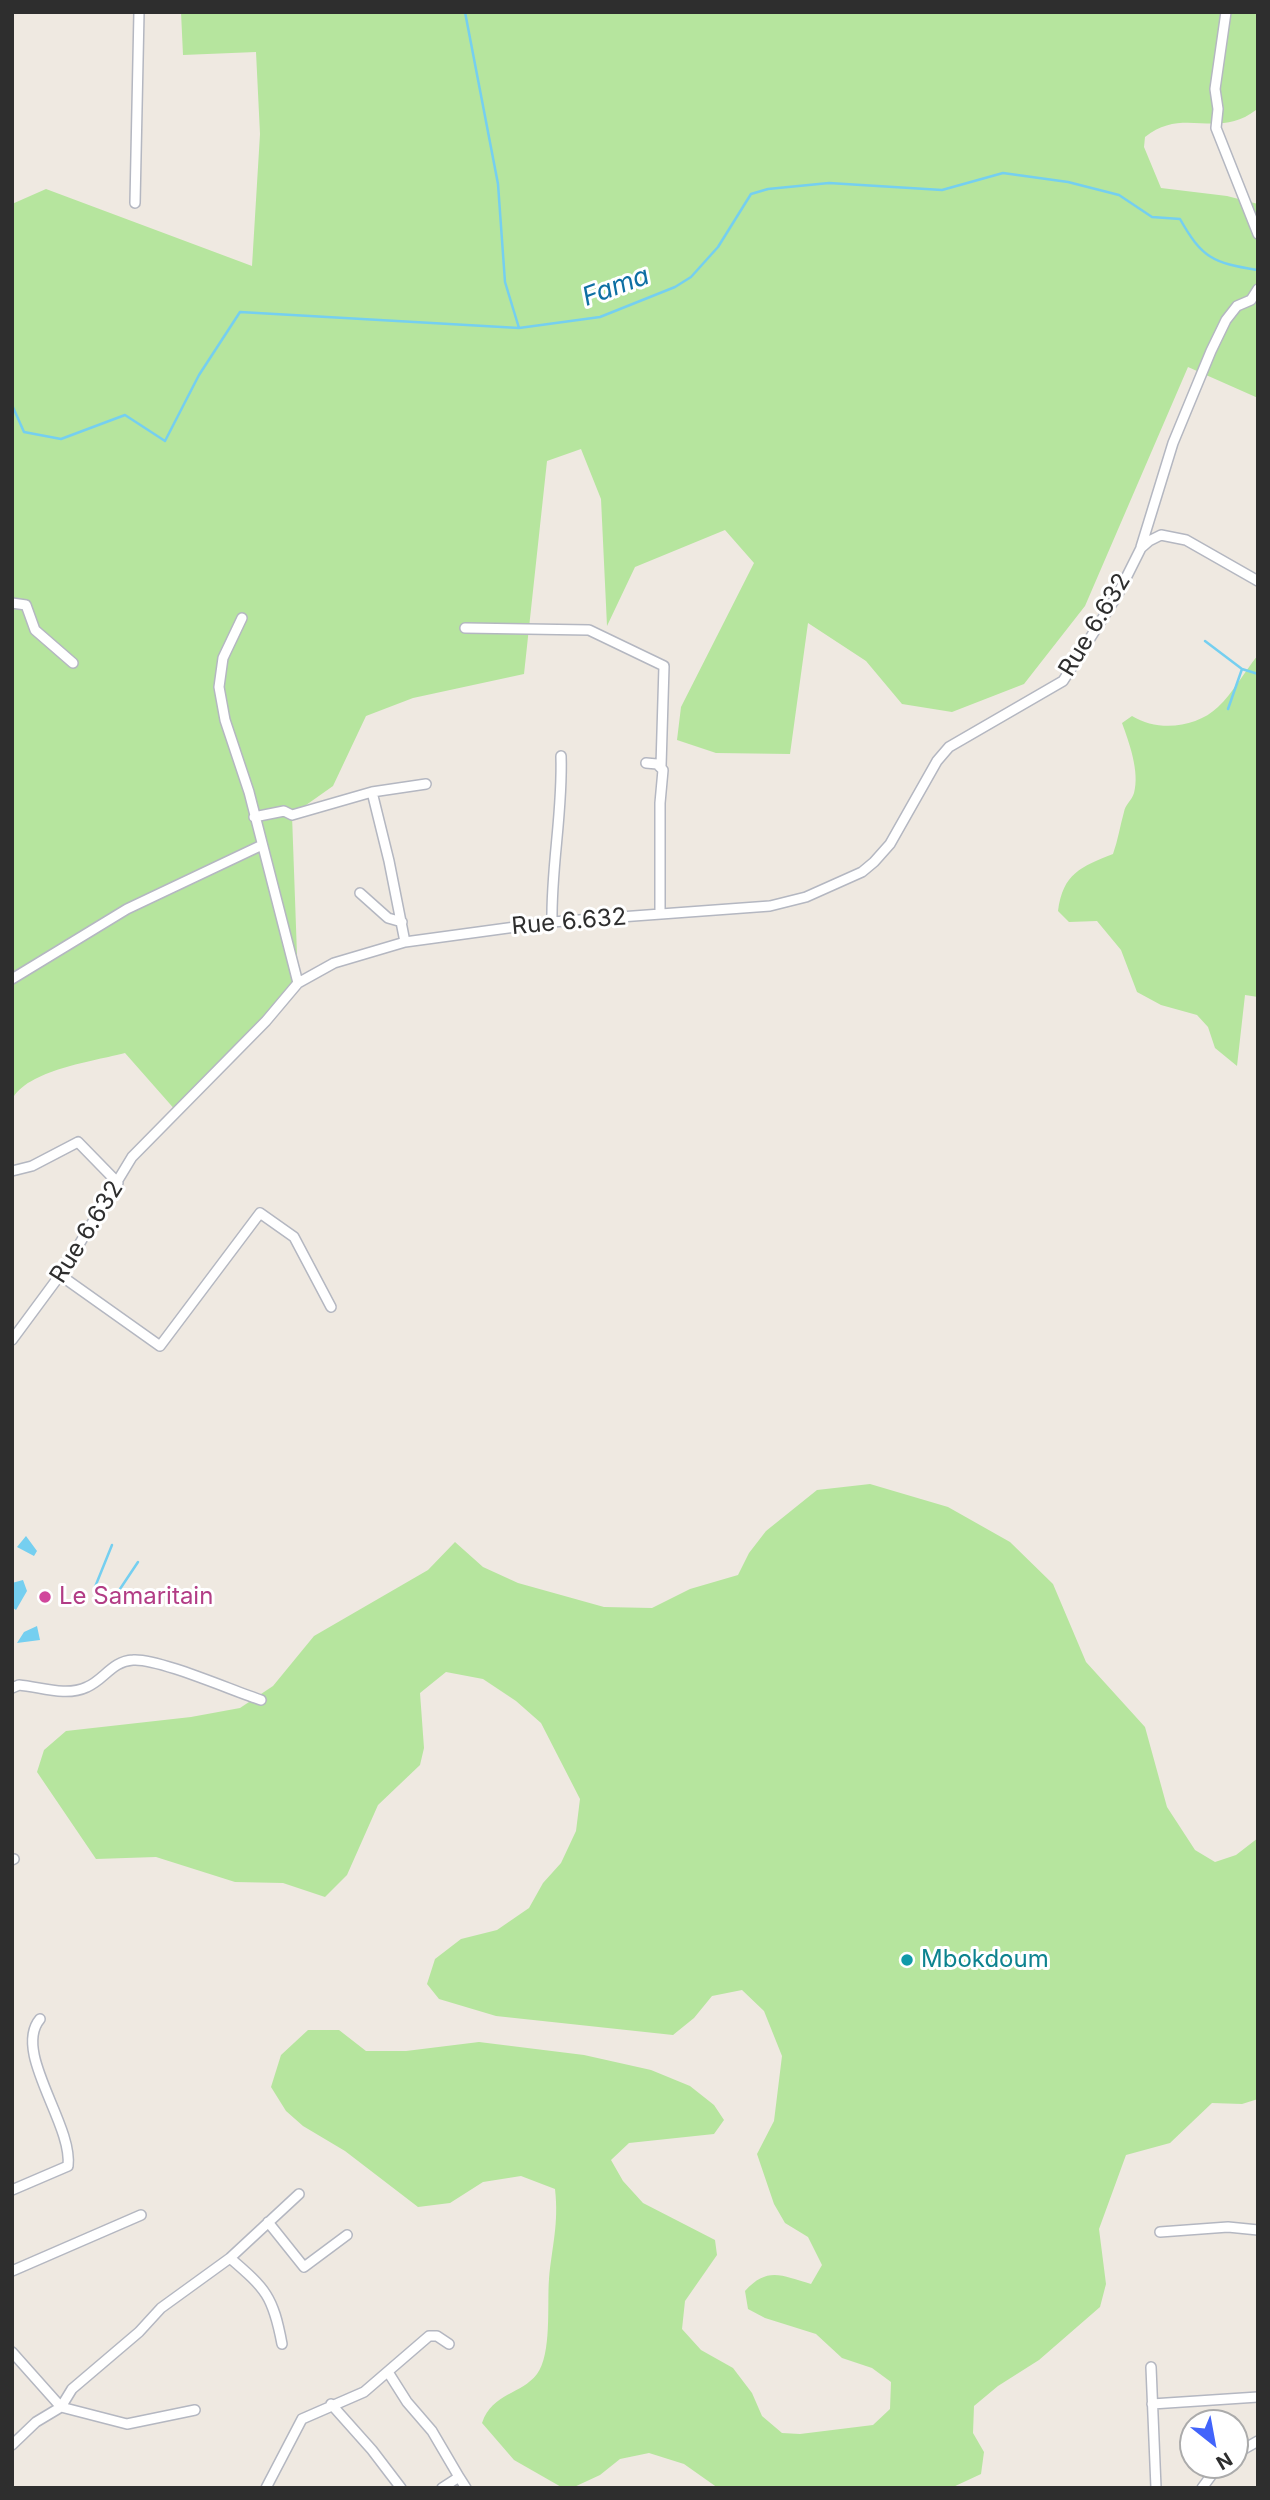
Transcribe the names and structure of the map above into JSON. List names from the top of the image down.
{
  "streets": {
    "street": ["Rue 6.632"]
  },
  "water": ["Fama"],
  "places": ["Le Samaritain", "Mbokdoum"],
  "north": "bottom right"
}
